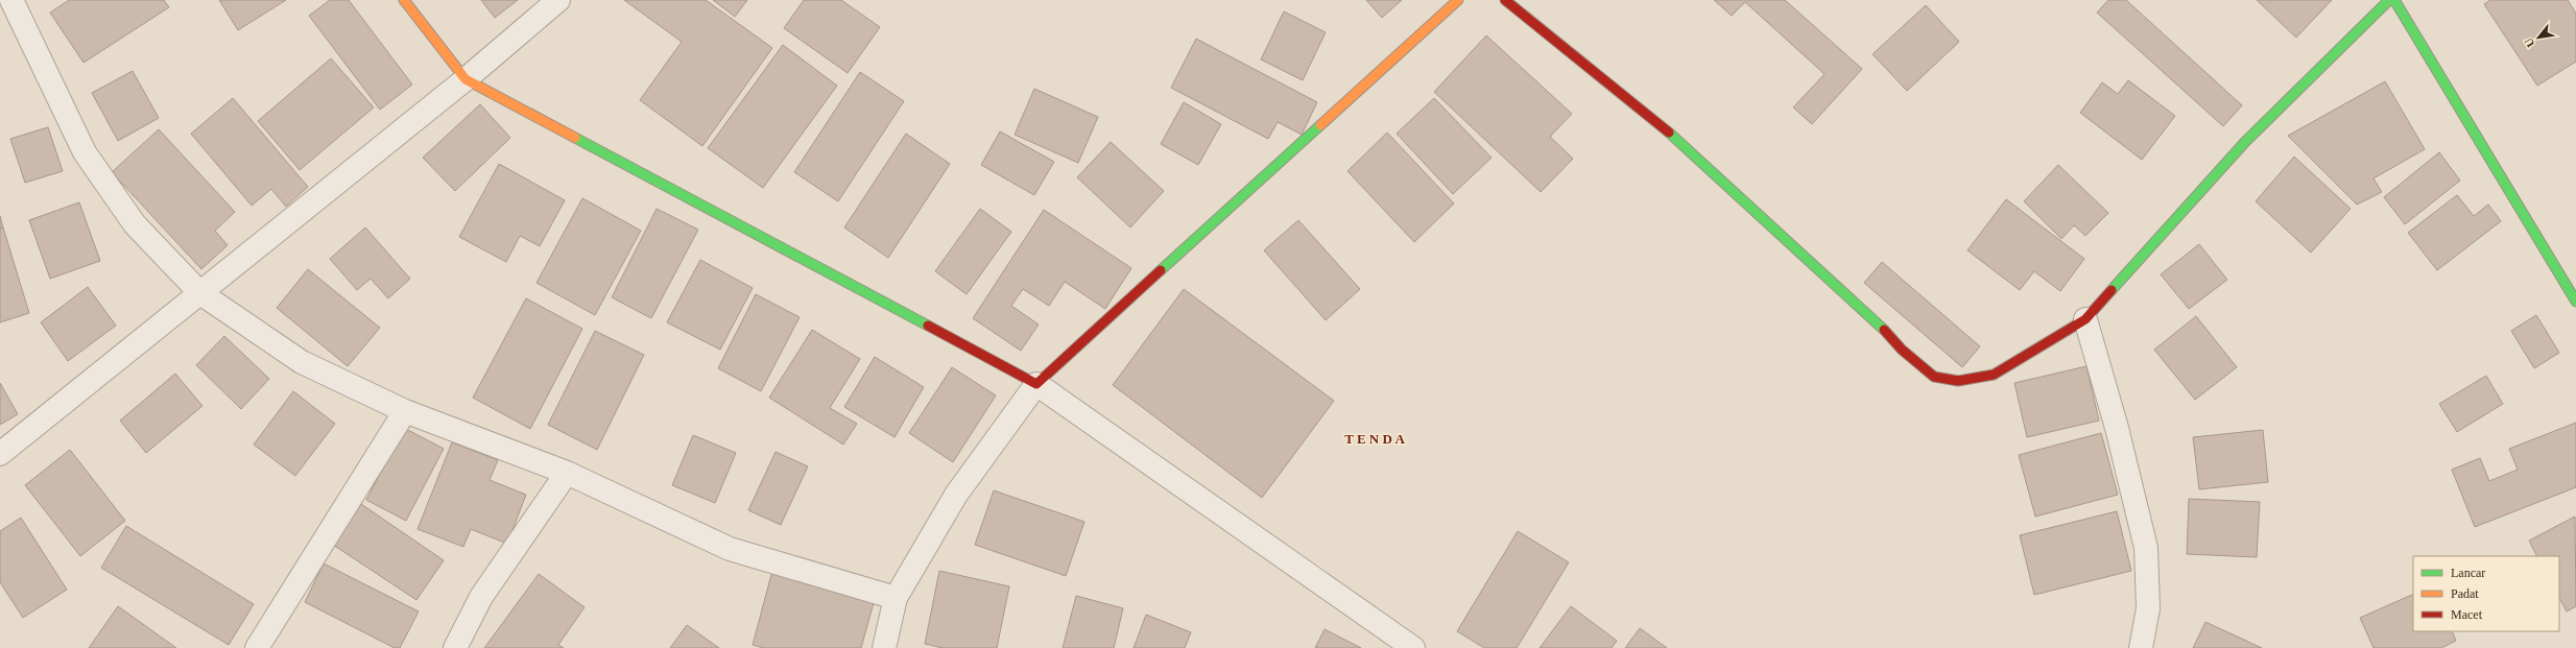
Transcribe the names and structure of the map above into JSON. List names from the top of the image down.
{
  "districts": ["T E N D A"],
  "legend": ["Lancar", "Padat", "Macet"],
  "north": "bottom left"
}
